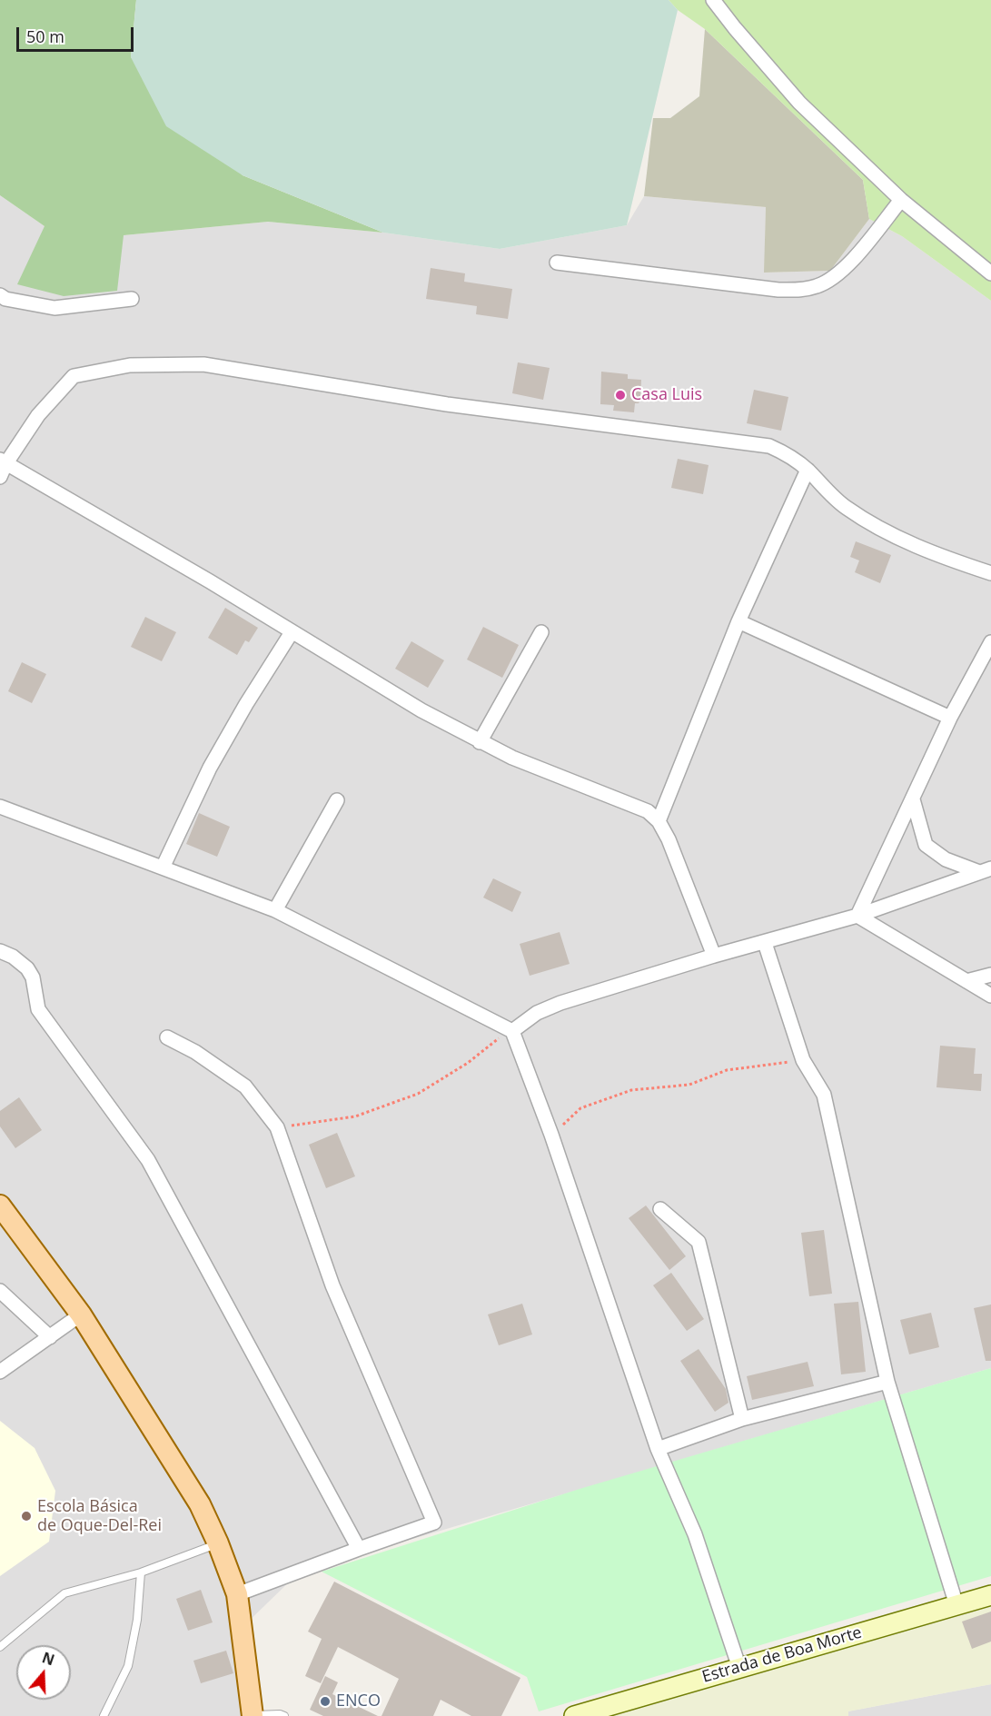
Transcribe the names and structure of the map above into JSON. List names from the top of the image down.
{
  "streets": {
    "main road": ["Estrada de Boa Morte"]
  },
  "places": ["Casa Luis", "Escola Básica de Oque-Del-Rei", "ENCO"],
  "scale_bar": "50 m",
  "north": "top"
}
